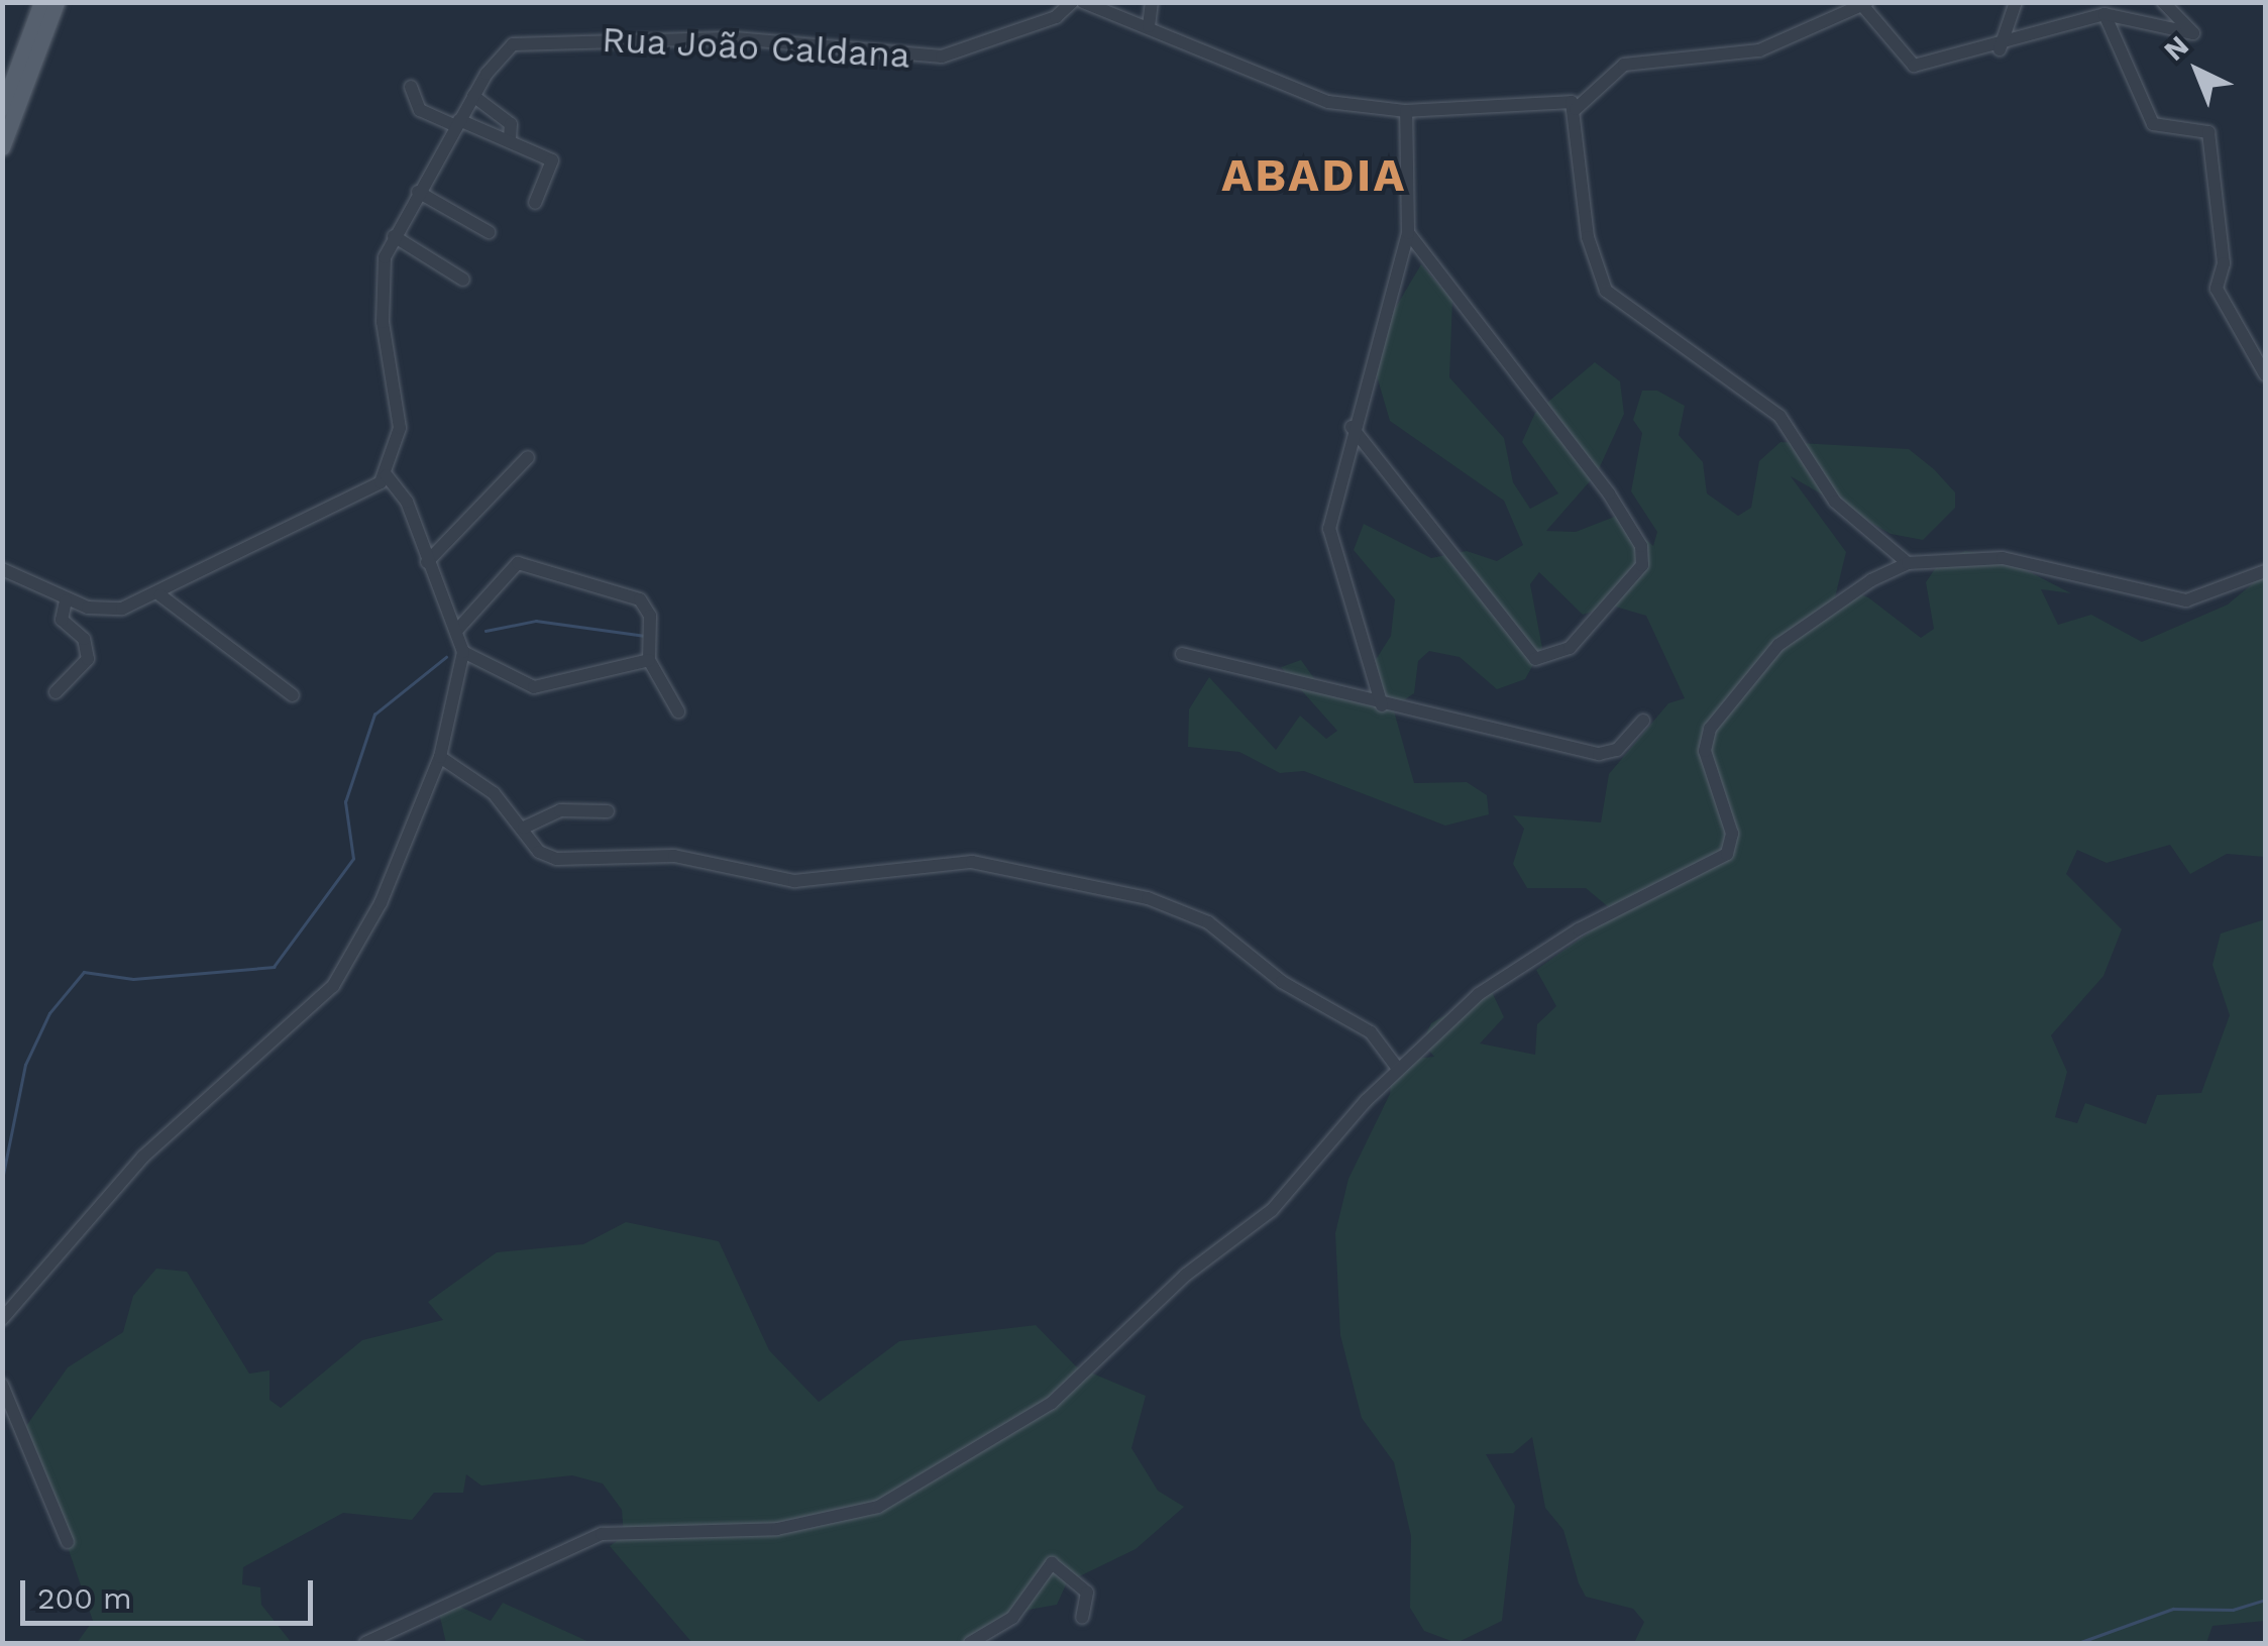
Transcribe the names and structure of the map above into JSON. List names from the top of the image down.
{
  "streets": {
    "street": ["Rua João Caldana"]
  },
  "districts": ["ABADIA"],
  "scale_bar": "200 m",
  "north": "top left"
}
